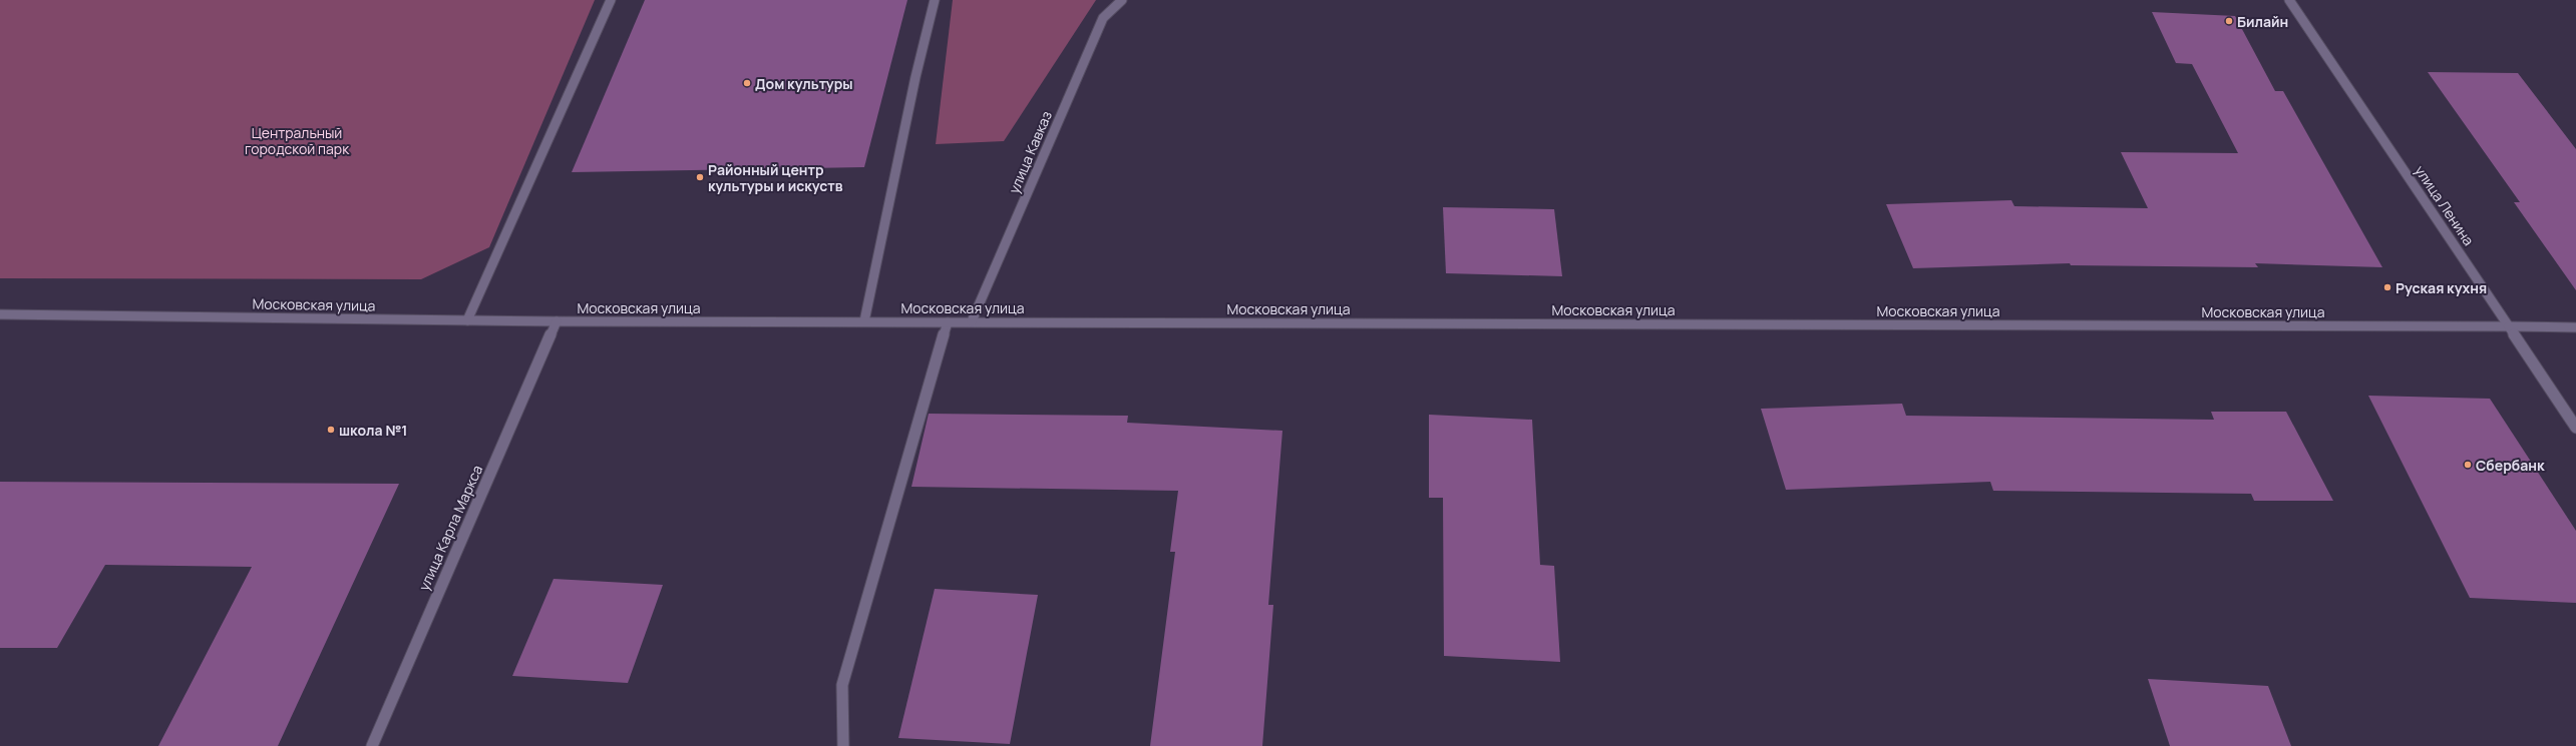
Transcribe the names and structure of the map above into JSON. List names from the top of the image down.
{
  "streets": {
    "street": [
      "улица Кавказ",
      "улица Ленина",
      "Московская улица",
      "улица Карла Маркса"
    ]
  },
  "crossings": [
    ["улица Кавказ", "Московская улица"],
    ["улица Ленина", "Московская улица"],
    ["Московская улица", "улица Карла Маркса"]
  ],
  "parks": ["Центральный городской парк"],
  "places": [
    "Билайн",
    "Дом культуры",
    "Районный центр культуры и искуств",
    "Руская кухня",
    "школа №1",
    "Сбербанк"
  ]
}
